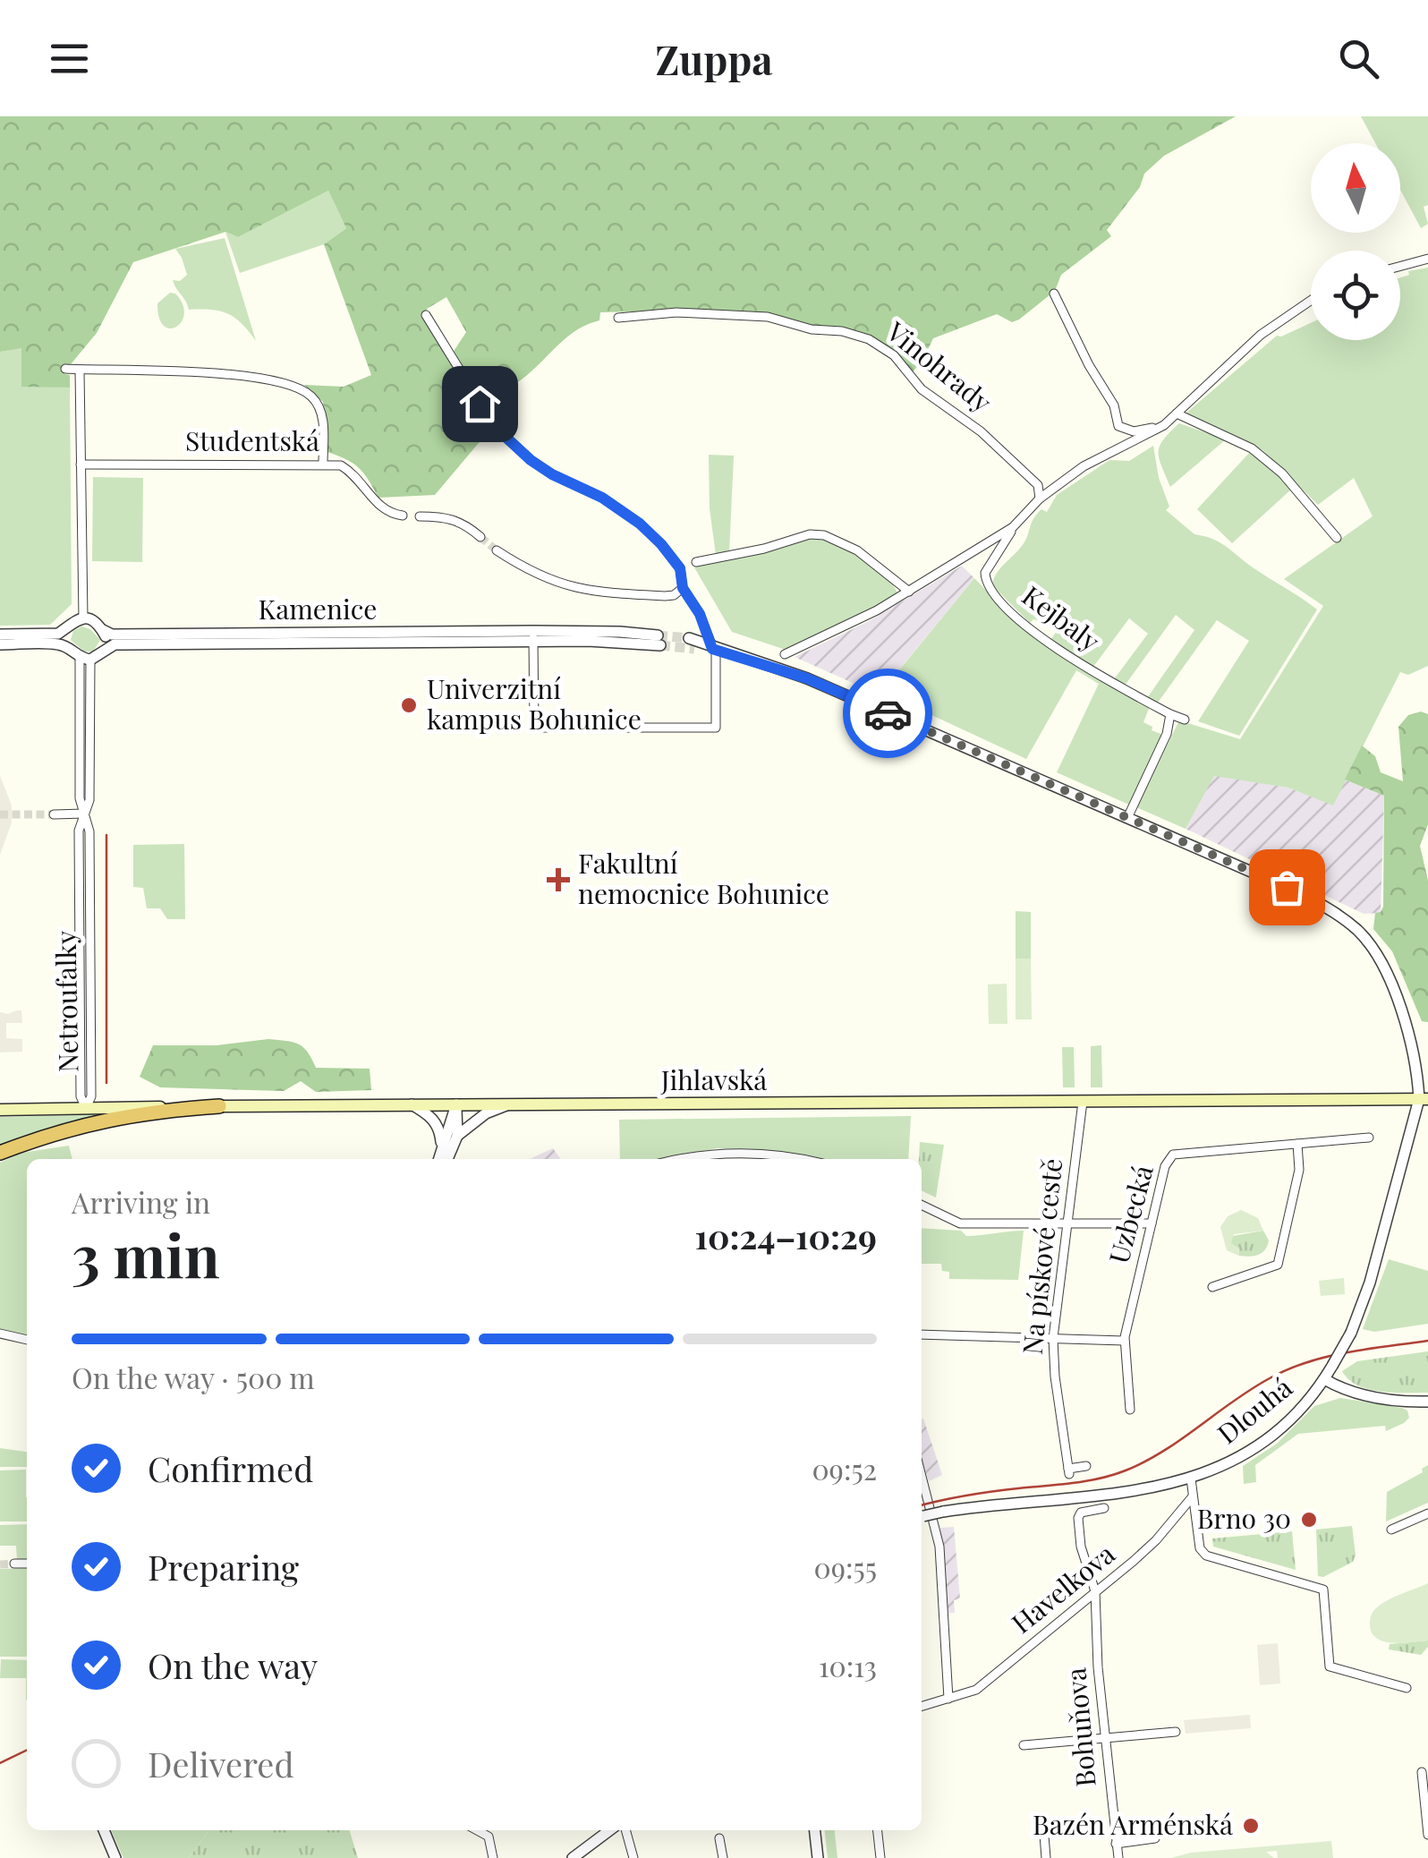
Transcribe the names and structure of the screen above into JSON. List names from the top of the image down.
{
  "streets": {
    "main road": ["Jihlavská"],
    "street": [
      "Vinohrady",
      "Studentská",
      "Kamenice",
      "Kejbaly",
      "Netroufalky",
      "Uzbecká",
      "Na pískové cestě",
      "Dlouhá",
      "Havelkova",
      "Bohuňova"
    ]
  },
  "crossings": [
    ["Kamenice", "Netroufalky"],
    ["Netroufalky", "Jihlavská"],
    ["Jihlavská", "Na pískové cestě"],
    ["Jihlavská", "Dlouhá"],
    ["Havelkova", "Bohuňova"]
  ],
  "places": {
    "other": ["Univerzitní kampus Bohunice", "Brno 30", "Bazén Arménská"],
    "health": ["Fakultní nemocnice Bohunice"]
  },
  "north": "top",
  "page": {
    "header": "Zuppa",
    "heading": ["3 min", "Arriving in", "10:24–10:29"],
    "bar": "On the way · 500 m",
    "list": [
      ["Confirmed", "09:52"],
      ["Preparing", "09:55"],
      ["On the way", "10:13"],
      "Delivered"
    ]
  }
}
